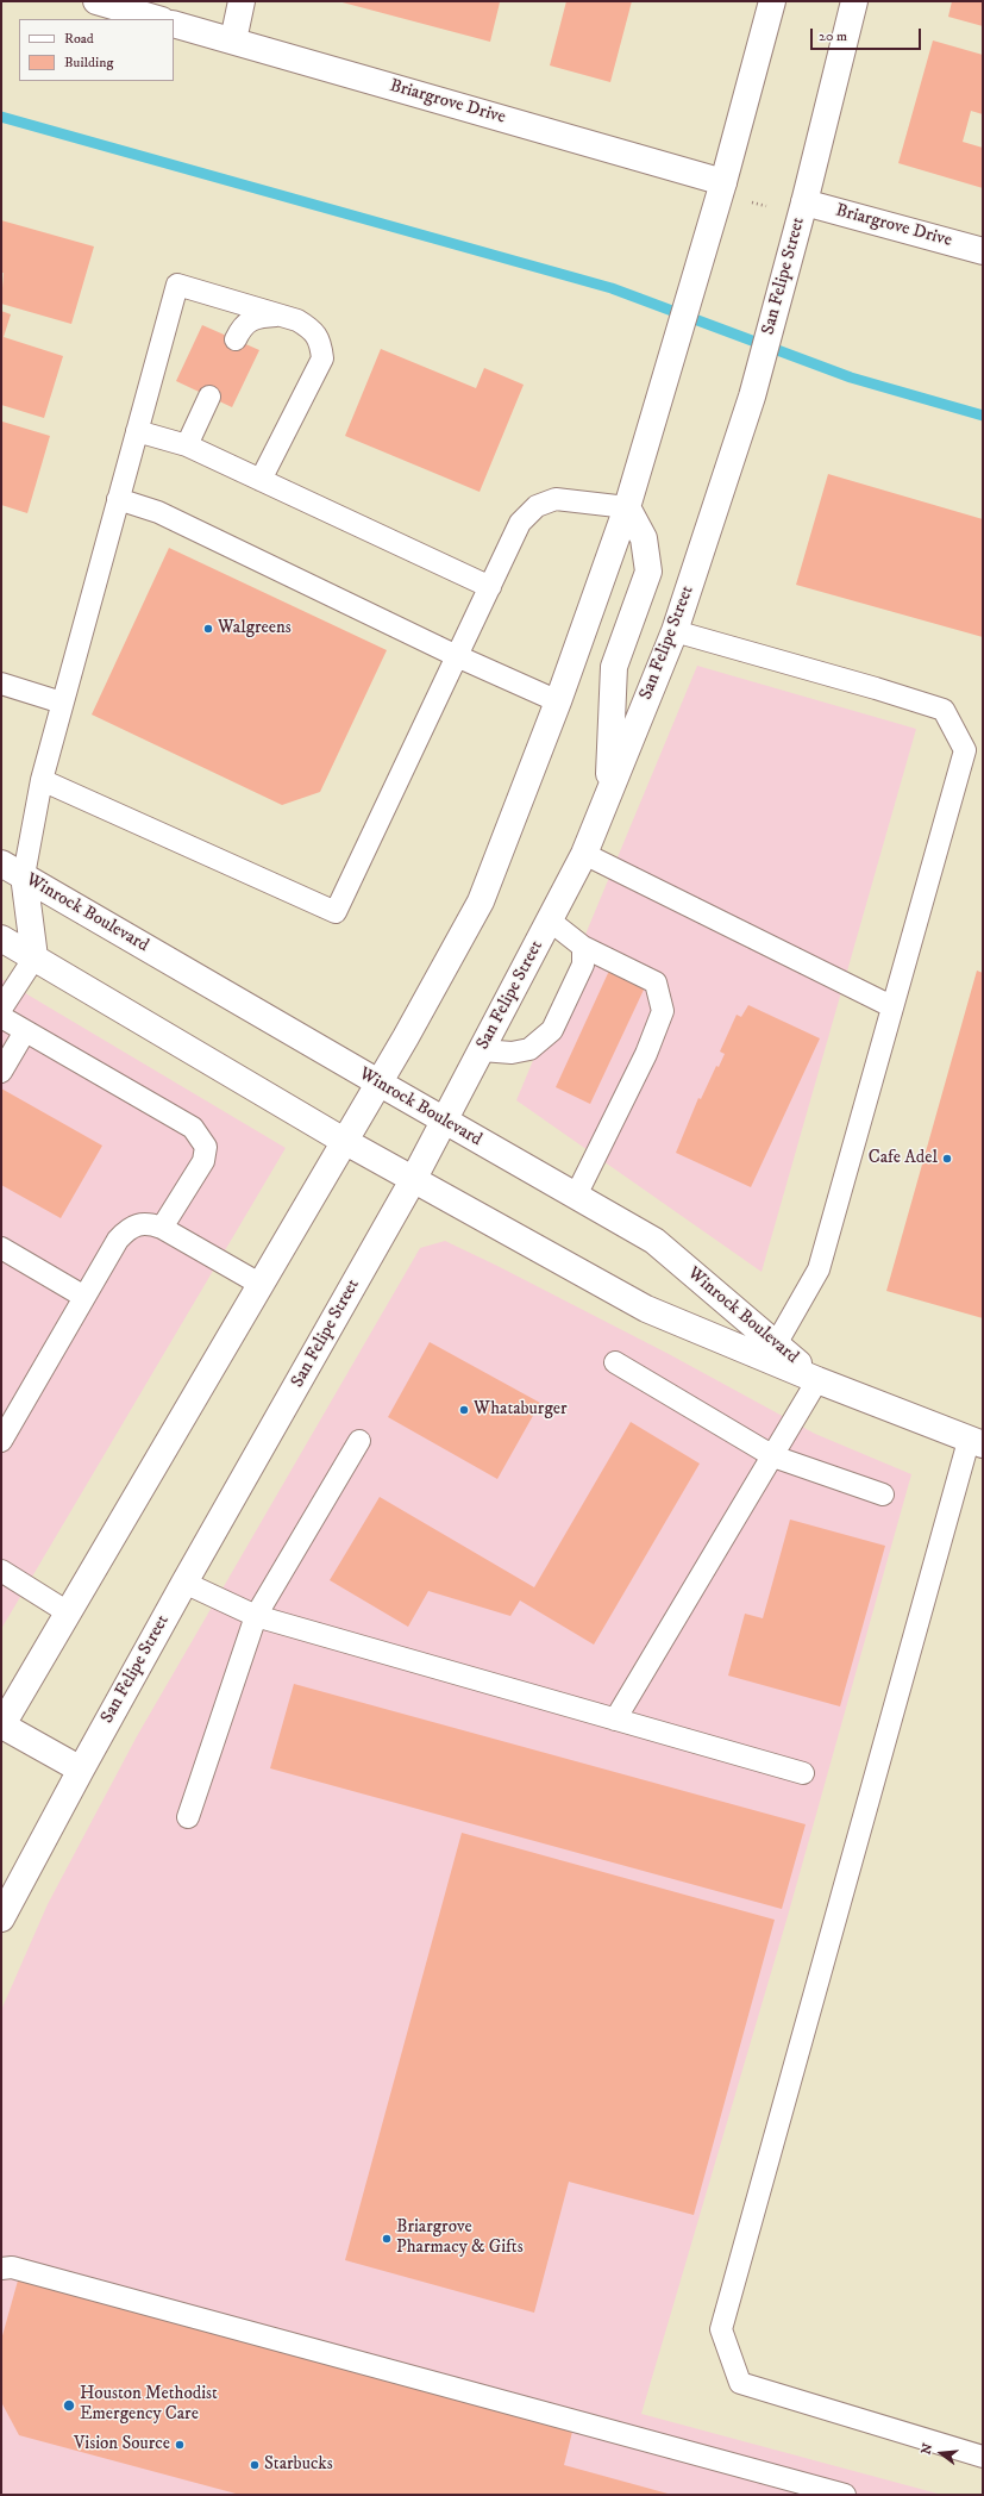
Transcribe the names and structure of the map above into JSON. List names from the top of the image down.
{
  "streets": {
    "main road": ["Briargrove Drive", "San Felipe Street", "Winrock Boulevard"]
  },
  "crossings": [
    ["Briargrove Drive", "San Felipe Street"],
    ["San Felipe Street", "Winrock Boulevard"]
  ],
  "places": [
    "Walgreens",
    "Cafe Adel",
    "Whataburger",
    "Briargrove Pharmacy & Gifts",
    "Houston Methodist Emergency Care",
    "Vision Source",
    "Starbucks"
  ],
  "legend": ["Road", "Building"],
  "scale_bar": "20 m",
  "north": "left"
}
